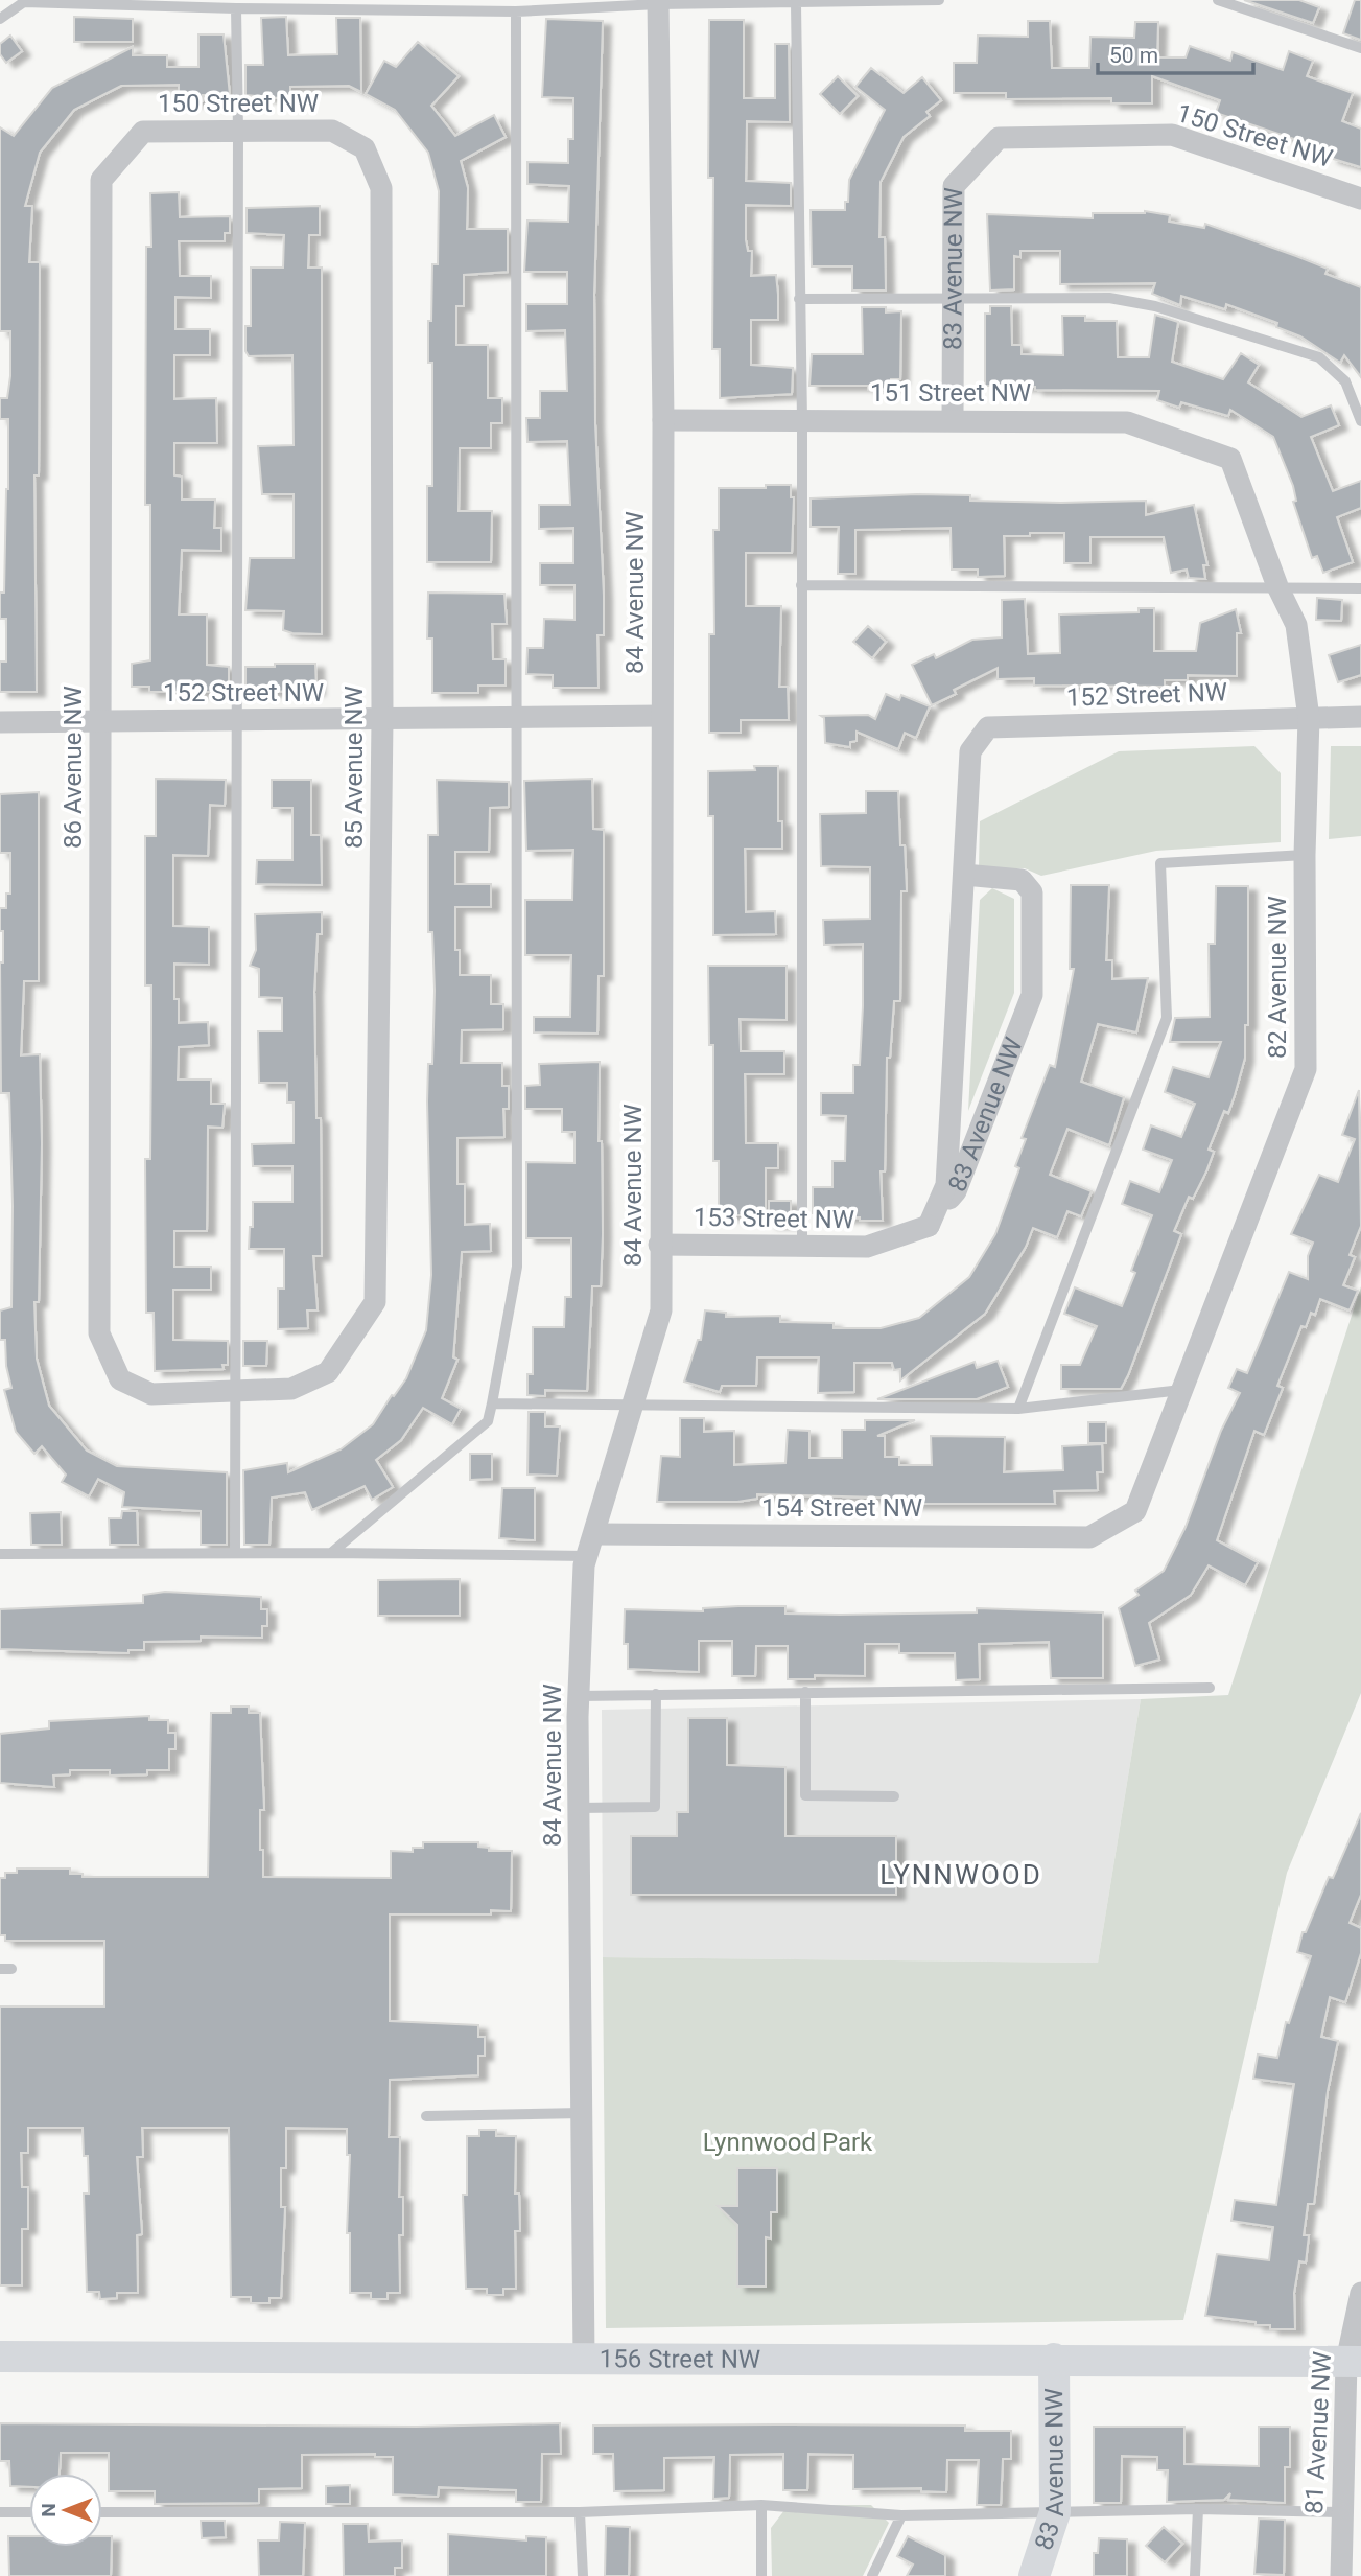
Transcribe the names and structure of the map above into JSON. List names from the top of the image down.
{
  "streets": {
    "street": [
      "150 Street NW",
      "83 Avenue NW",
      "151 Street NW",
      "84 Avenue NW",
      "152 Street NW",
      "86 Avenue NW",
      "85 Avenue NW",
      "82 Avenue NW",
      "153 Street NW",
      "154 Street NW",
      "156 Street NW",
      "81 Avenue NW"
    ]
  },
  "crossings": [
    ["150 Street NW", "83 Avenue NW"],
    ["150 Street NW", "86 Avenue NW"],
    ["150 Street NW", "85 Avenue NW"],
    ["83 Avenue NW", "151 Street NW"],
    ["83 Avenue NW", "152 Street NW"],
    ["83 Avenue NW", "153 Street NW"],
    ["83 Avenue NW", "156 Street NW"],
    ["151 Street NW", "84 Avenue NW"],
    ["151 Street NW", "82 Avenue NW"],
    ["84 Avenue NW", "152 Street NW"],
    ["84 Avenue NW", "153 Street NW"],
    ["84 Avenue NW", "154 Street NW"],
    ["84 Avenue NW", "156 Street NW"],
    ["152 Street NW", "86 Avenue NW"],
    ["152 Street NW", "85 Avenue NW"],
    ["152 Street NW", "82 Avenue NW"],
    ["86 Avenue NW", "85 Avenue NW"],
    ["82 Avenue NW", "154 Street NW"],
    ["156 Street NW", "81 Avenue NW"]
  ],
  "districts": ["LYNNWOOD"],
  "parks": ["Lynnwood Park"],
  "scale_bar": "50 m",
  "north": "left"
}
